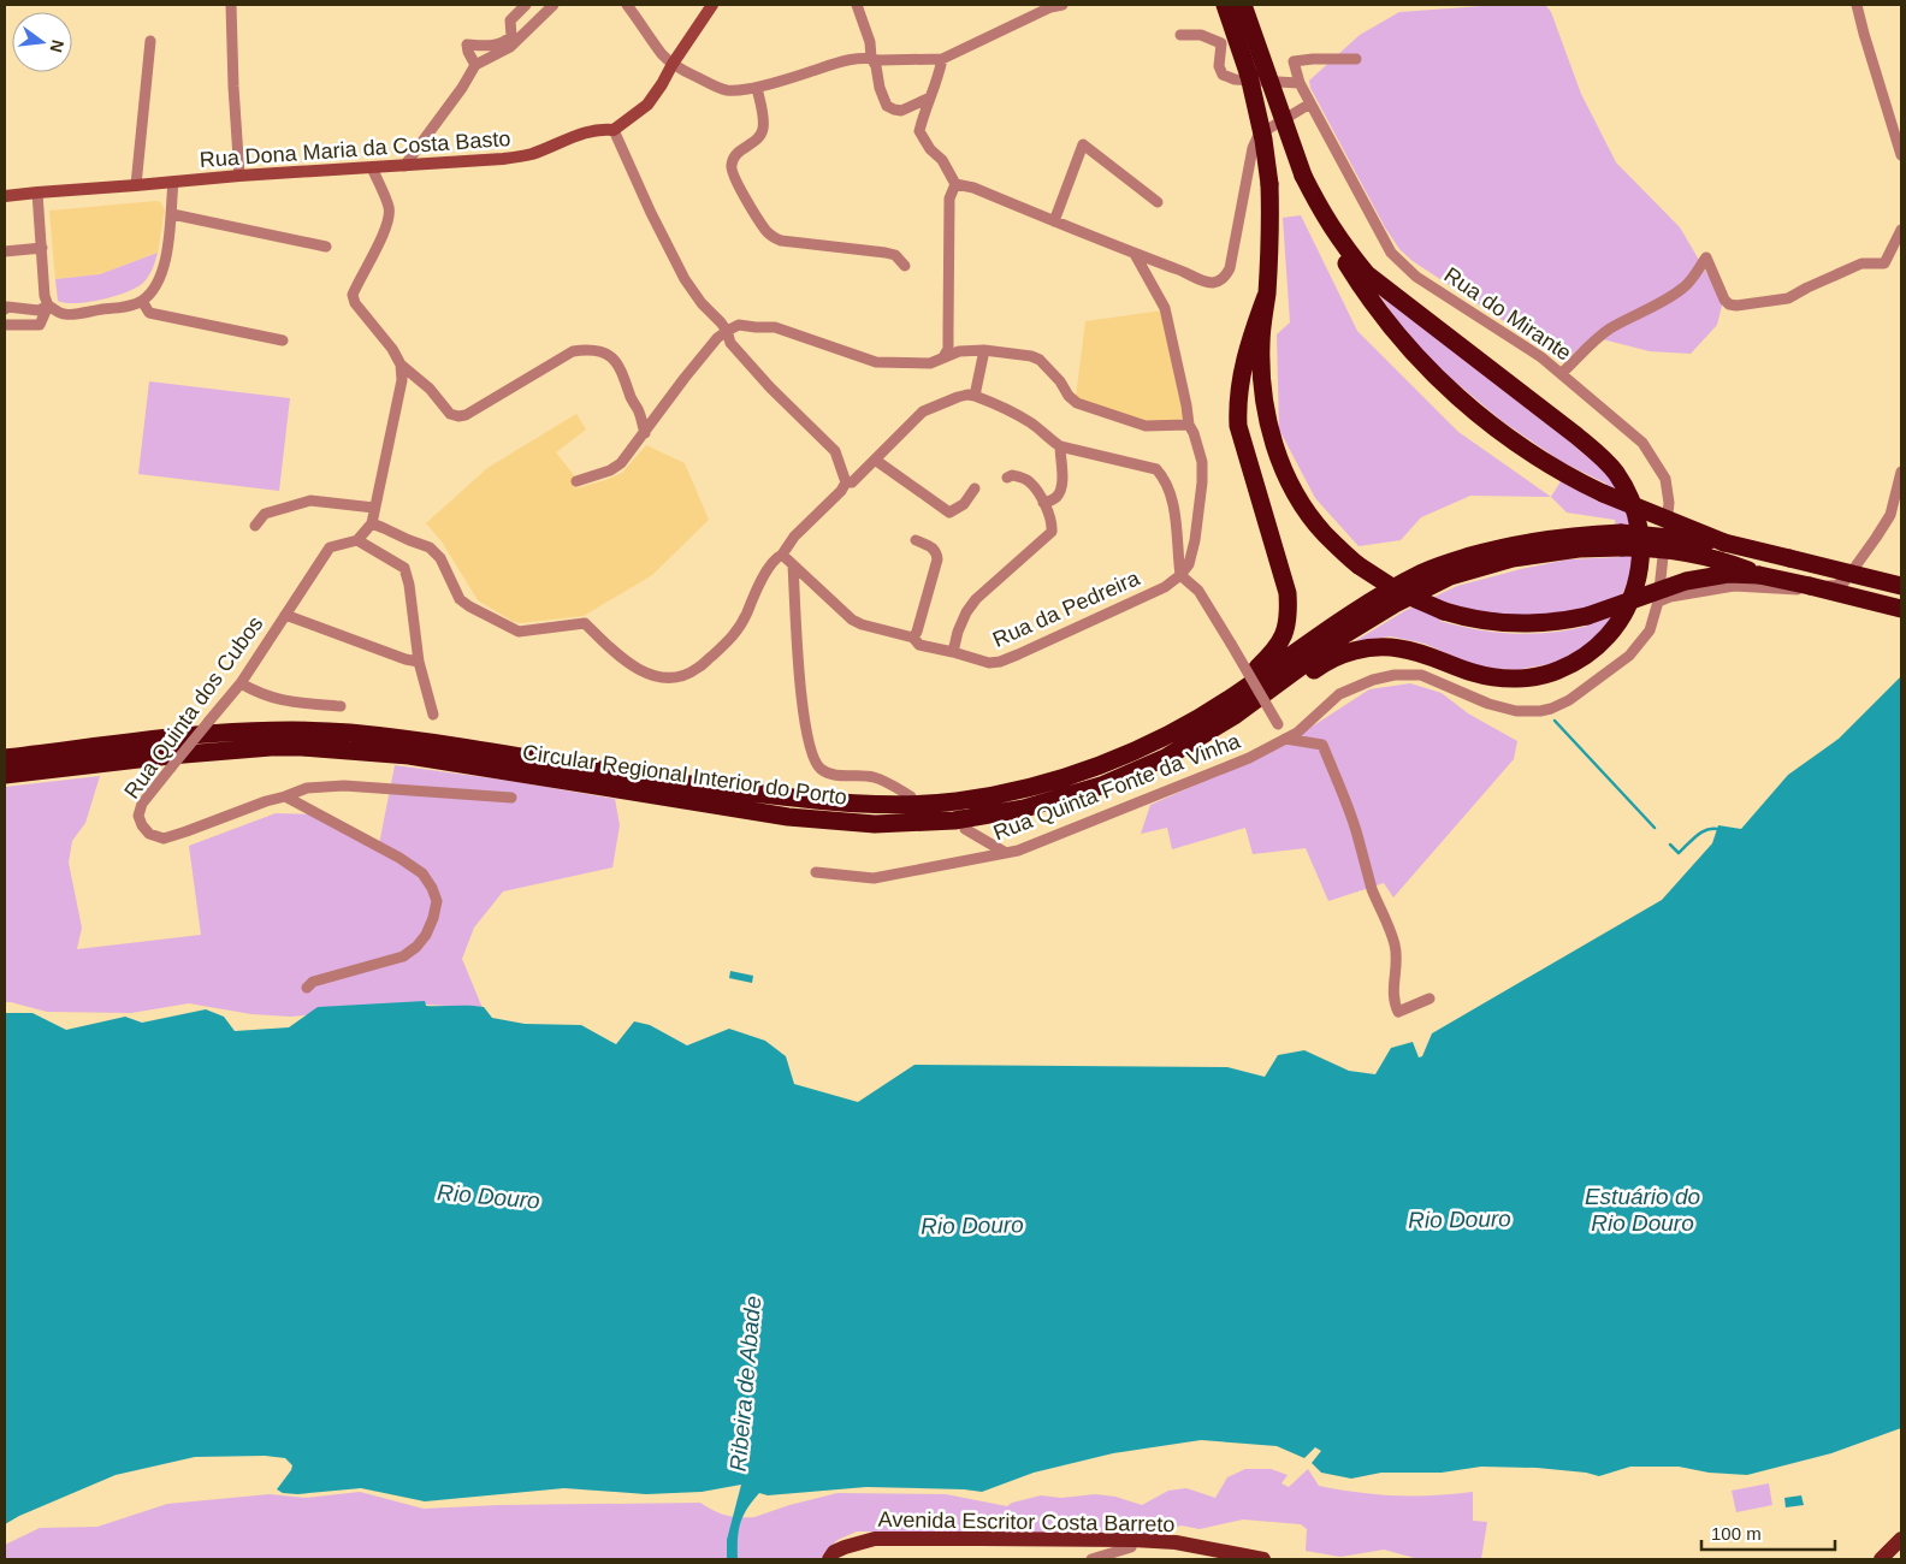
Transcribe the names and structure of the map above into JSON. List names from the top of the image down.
{
  "streets": {
    "highway": ["Circular Regional Interior do Porto"],
    "main road": ["Avenida Escritor Costa Barreto"],
    "street": [
      "Rua Dona Maria da Costa Basto",
      "Rua do Mirante",
      "Rua da Pedreira",
      "Rua Quinta dos Cubos",
      "Rua Quinta Fonte da Vinha"
    ]
  },
  "crossings": [
    ["Rua do Mirante", "Rua Quinta Fonte da Vinha"]
  ],
  "water": ["Rio Douro", "Estuário do Rio Douro", "Ribeira de Abade"],
  "scale_bar": "100 m",
  "north": "right"
}
